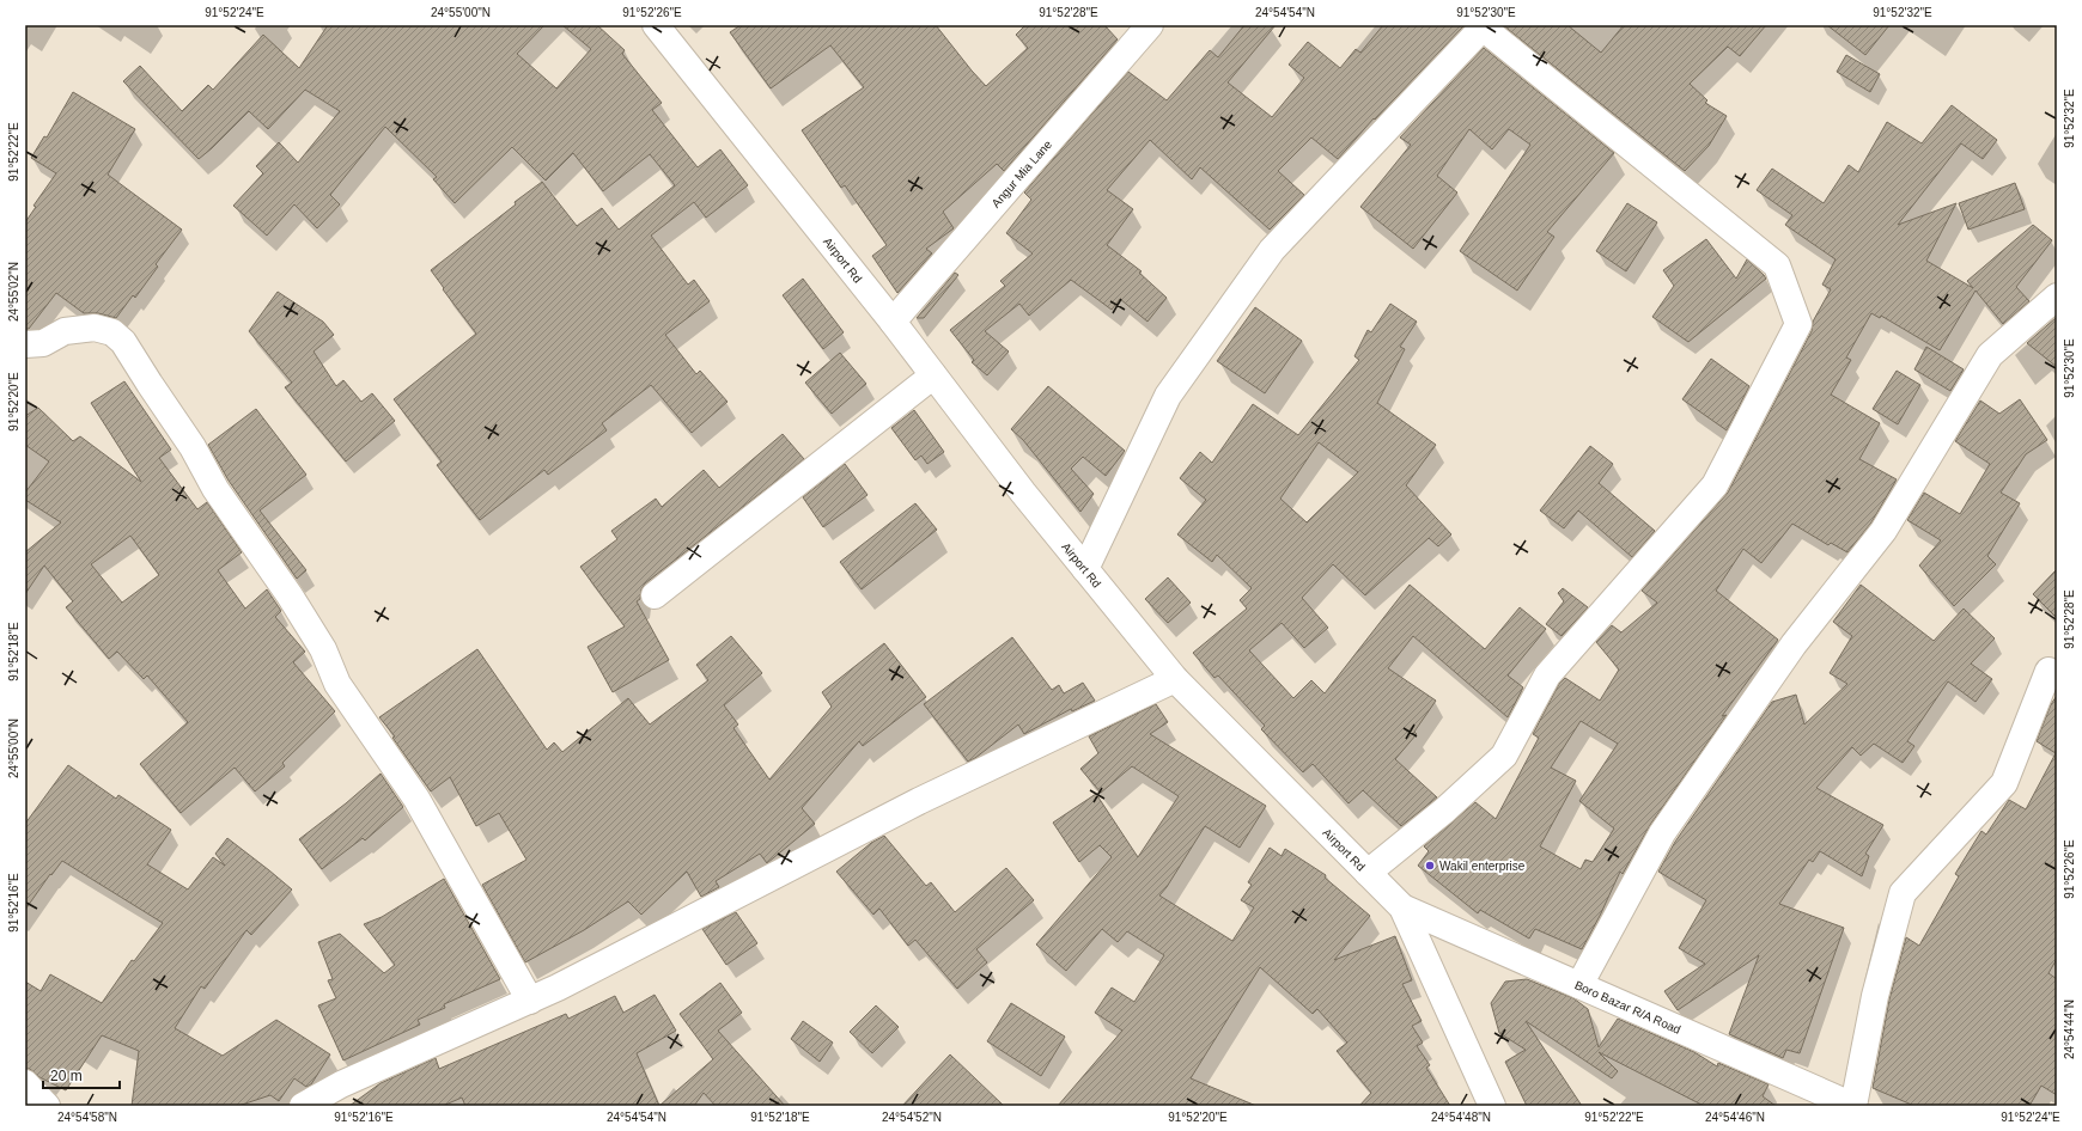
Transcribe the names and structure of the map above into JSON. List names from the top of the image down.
{
  "streets": {
    "street": ["Angur Mia Lane", "Airport Rd", "Boro Bazar R/A Road"]
  },
  "crossings": [
    ["Angur Mia Lane", "Airport Rd"],
    ["Airport Rd", "Boro Bazar R/A Road"]
  ],
  "places": ["Wakil enterprise"],
  "scale_bar": "20 m",
  "coordinates": [
    "91°52'24\"E",
    "24°55'00\"N",
    "91°52'26\"E",
    "91°52'28\"E",
    "24°54'54\"N",
    "91°52'30\"E",
    "91°52'32\"E",
    "91°52'22\"E",
    "24°55'02\"N",
    "91°52'20\"E",
    "91°52'18\"E",
    "91°52'16\"E",
    "24°54'44\"N",
    "24°54'58\"N",
    "24°54'52\"N",
    "24°54'48\"N",
    "24°54'46\"N"
  ]
}
